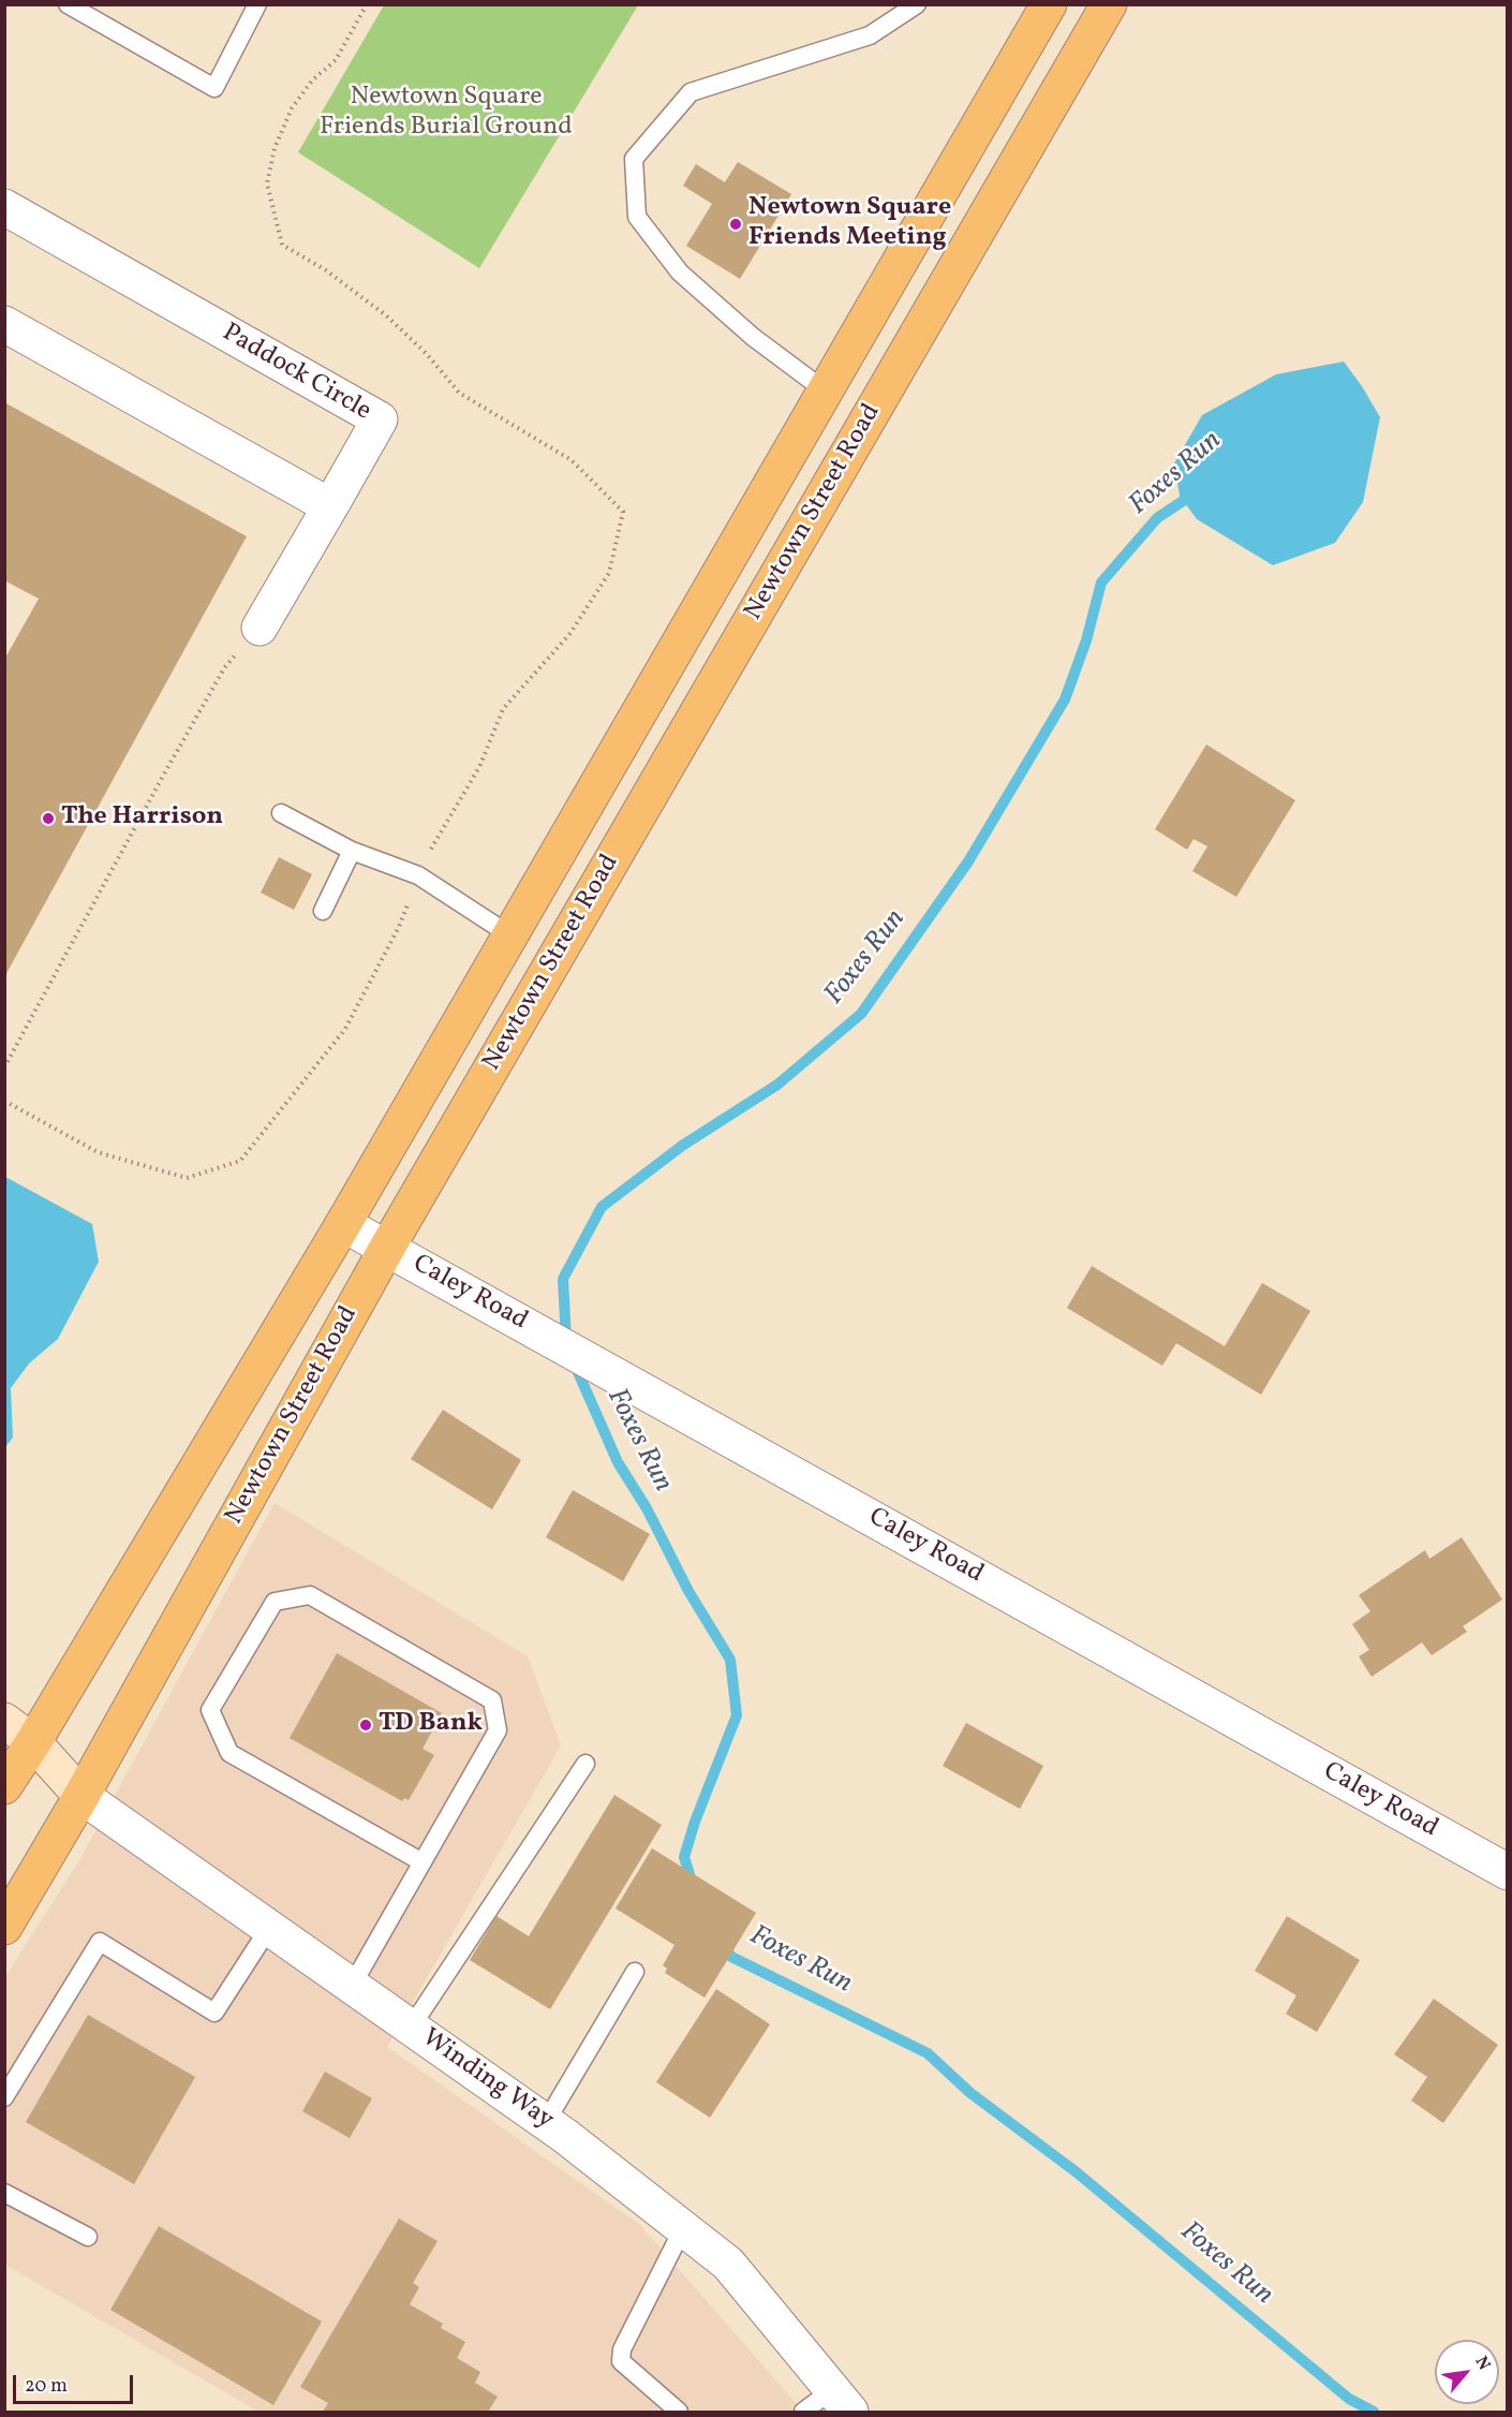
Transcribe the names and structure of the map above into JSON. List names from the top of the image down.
{
  "streets": {
    "main road": ["Newtown Street Road", "Winding Way"],
    "street": ["Paddock Circle", "Caley Road"]
  },
  "crossings": [
    ["Newtown Street Road", "Caley Road"],
    ["Newtown Street Road", "Winding Way"]
  ],
  "water": ["Foxes Run"],
  "parks": ["Newtown Square Friends Burial Ground"],
  "places": ["Newtown Square Friends Meeting", "The Harrison", "TD Bank"],
  "scale_bar": "20 m",
  "north": "top right"
}
